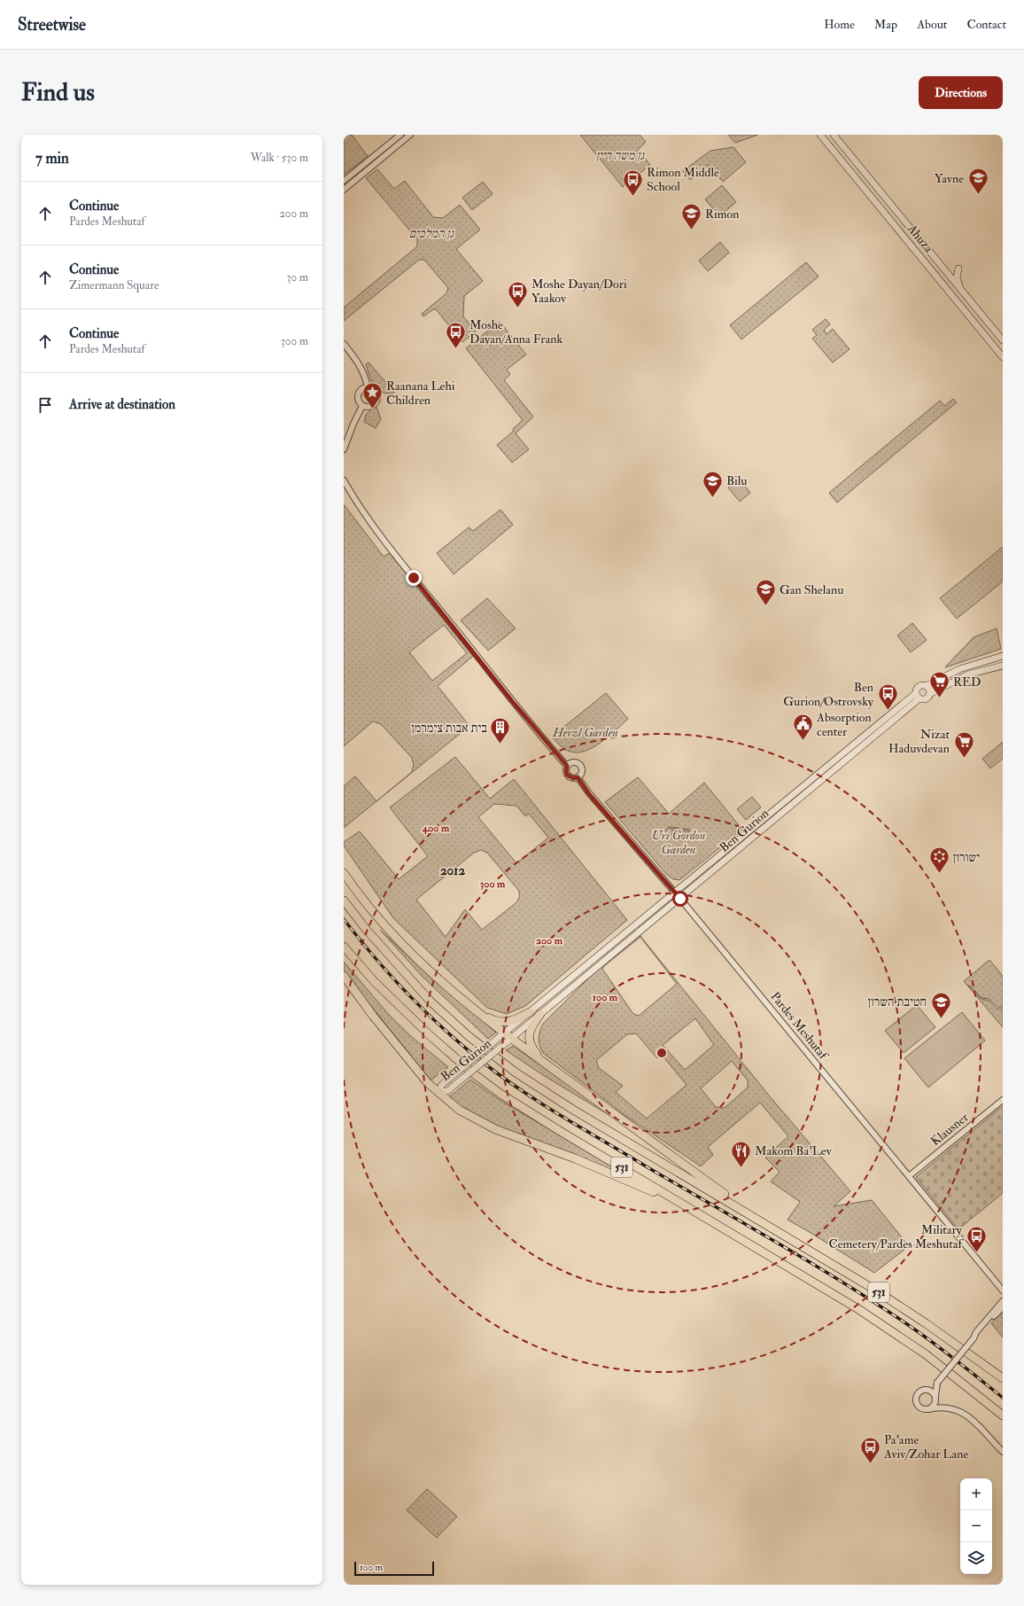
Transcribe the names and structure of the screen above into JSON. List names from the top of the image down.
{
  "streets": {
    "highway": ["531"],
    "main road": ["Ahuza", "Ben Gurion"],
    "street": ["Pardes Meshutaf", "Klausner"]
  },
  "crossings": [
    ["Ben Gurion", "Pardes Meshutaf"],
    ["Pardes Meshutaf", "Klausner"]
  ],
  "districts": ["2012"],
  "parks": [
    "גן משה דיין",
    "גן המלכים",
    "Herzl Garden",
    "Uri Gordon Garden"
  ],
  "places": {
    "school or university": [
      "Yavne",
      "Rimon",
      "Bilu",
      "Gan Shelanu",
      "חטיבת השרון"
    ],
    "bus stop": [
      "Rimon Middle School",
      "Moshe Dayan/Dori Yaakov",
      "Moshe Dayan/Anna Frank",
      "Ben Gurion/Ostrovsky",
      "Military Cemetery/Pardes Meshutaf",
      "Pa'ame Aviv/Zohar Lane"
    ],
    "place": ["Raanana Lehi Children"],
    "supermarket": ["RED", "Nizat Haduvdevan"],
    "public building": ["Absorption center"],
    "building": ["בית אבות צימרמן"],
    "synagogue": ["ישורון"],
    "restaurant": ["Makom Ba'Lev"]
  },
  "scale_bar": "100 m",
  "page": {
    "header": "Streetwise",
    "nav": [
      "Home",
      "Map",
      "About",
      "Contact"
    ],
    "buttons": "Directions",
    "title": "Find us",
    "heading": ["7 min", "Walk · 530 m"],
    "list": [
      ["Continue", "Pardes Meshutaf", "200 m"],
      ["Continue", "Zimermann Square", "30 m"],
      ["Continue", "Pardes Meshutaf", "300 m"],
      "Arrive at destination"
    ],
    "map_buttons": ["+", "−"],
    "scale": "100 m"
  },
  "rings": [
    "400 m",
    "300 m",
    "200 m",
    "100 m"
  ]
}
